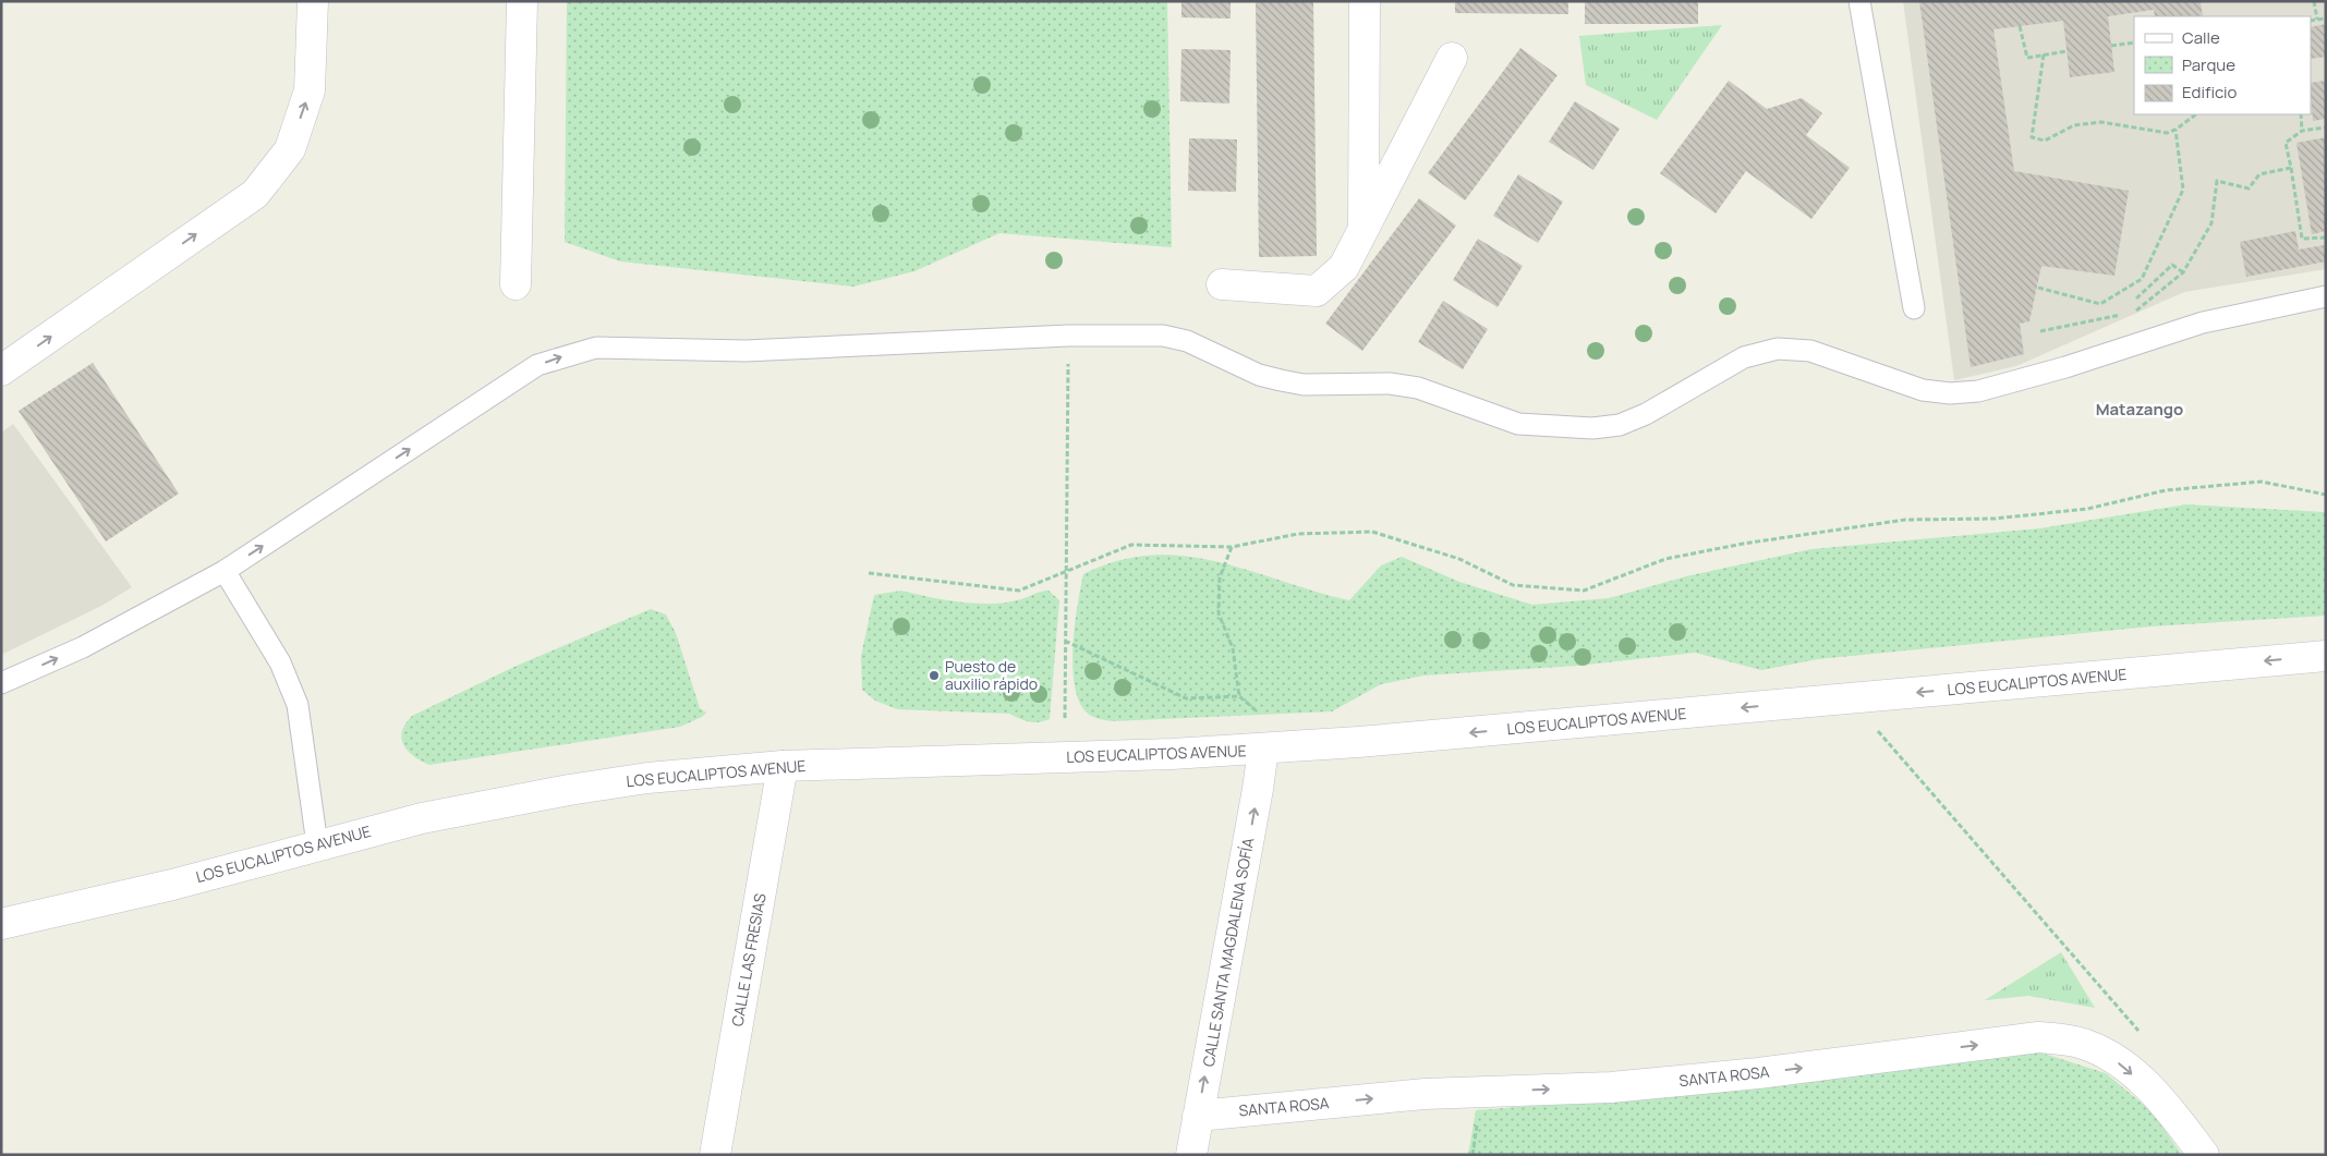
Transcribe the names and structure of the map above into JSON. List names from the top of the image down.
{
  "streets": {
    "street": [
      "LOS EUCALIPTOS AVENUE",
      "CALLE SANTA MAGDALENA SOFÍA",
      "CALLE LAS FRESIAS",
      "SANTA ROSA"
    ]
  },
  "crossings": [
    ["LOS EUCALIPTOS AVENUE", "CALLE SANTA MAGDALENA SOFÍA"],
    ["LOS EUCALIPTOS AVENUE", "CALLE LAS FRESIAS"],
    ["CALLE SANTA MAGDALENA SOFÍA", "SANTA ROSA"]
  ],
  "one_way": ["LOS EUCALIPTOS AVENUE", "CALLE SANTA MAGDALENA SOFÍA", "SANTA ROSA"],
  "districts": ["Matazango"],
  "places": ["Puesto de auxilio rápido"],
  "legend": ["Calle", "Parque", "Edificio"]
}
